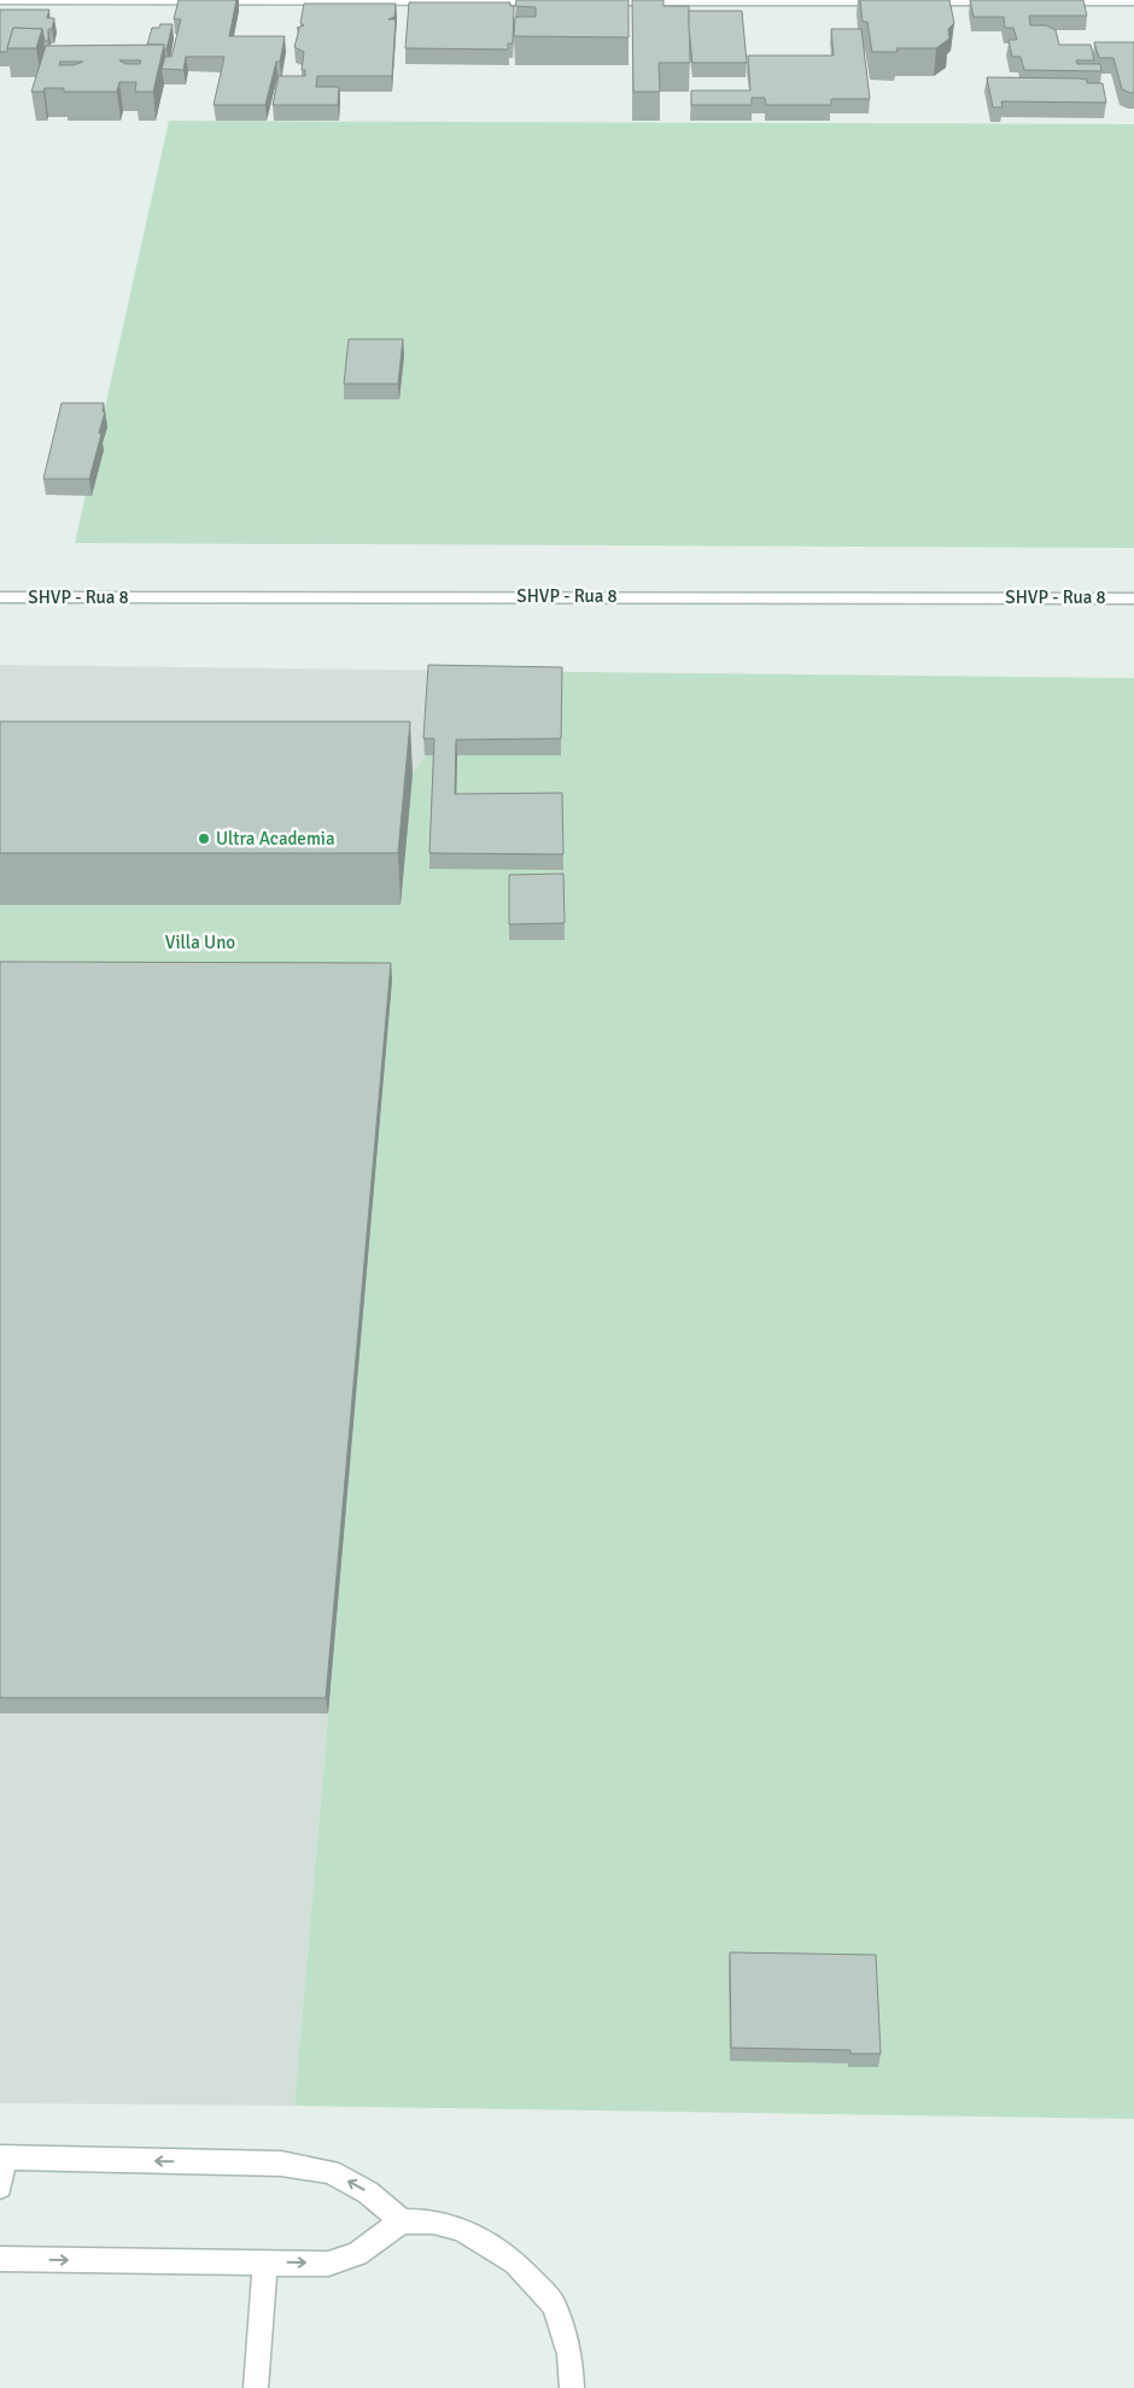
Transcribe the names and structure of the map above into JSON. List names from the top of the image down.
{
  "streets": {
    "street": ["SHVP - Rua 8"]
  },
  "parks": ["Villa Uno"],
  "places": ["Ultra Academia"]
}
